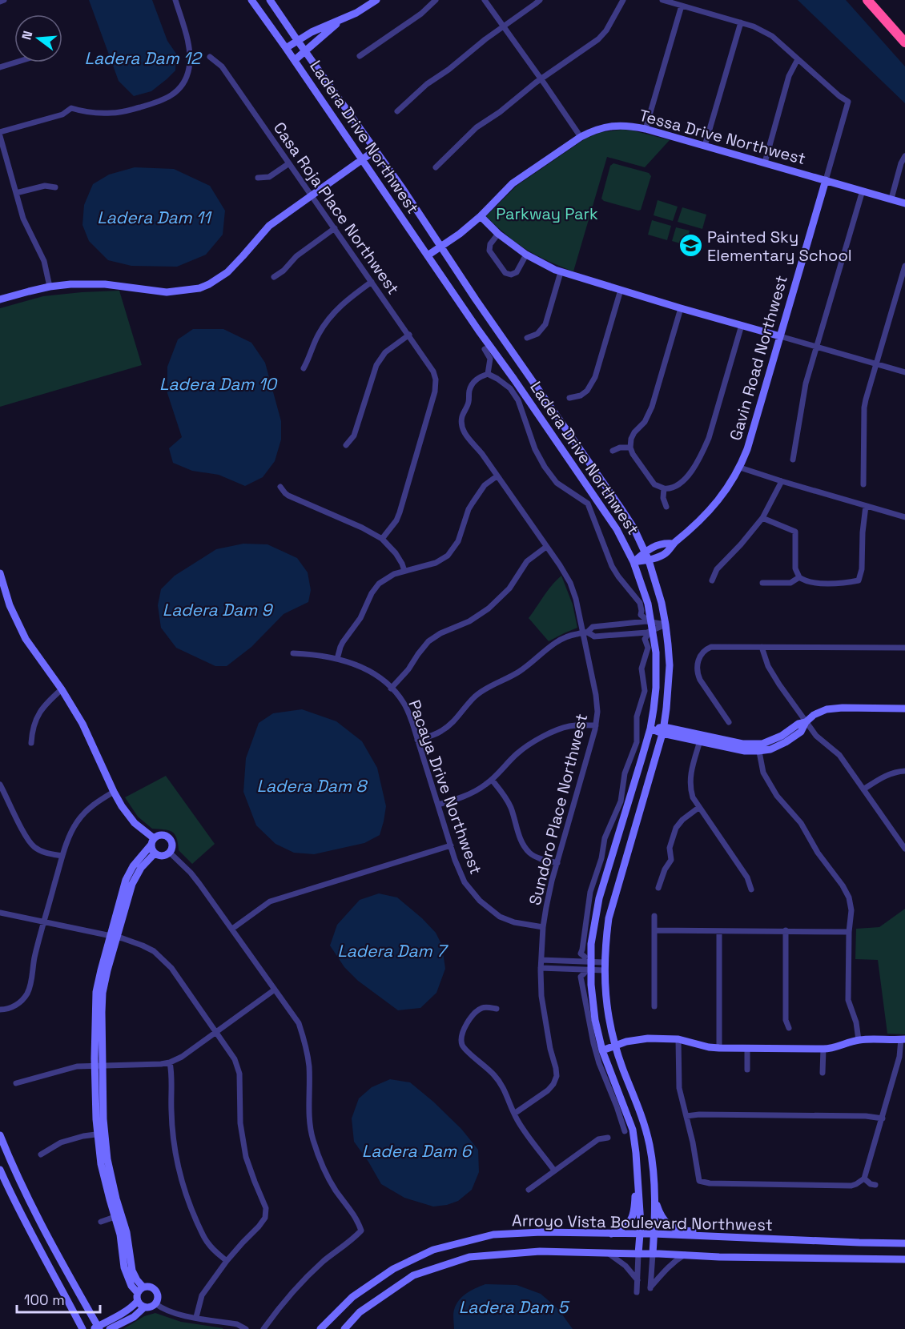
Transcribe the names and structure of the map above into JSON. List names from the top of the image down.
{
  "streets": {
    "main road": [
      "Ladera Drive Northwest",
      "Tessa Drive Northwest",
      "Gavin Road Northwest",
      "Arroyo Vista Boulevard Northwest"
    ],
    "street": ["Casa Roja Place Northwest", "Pacaya Drive Northwest", "Sundoro Place Northwest"]
  },
  "crossings": [
    ["Ladera Drive Northwest", "Tessa Drive Northwest"],
    ["Ladera Drive Northwest", "Gavin Road Northwest"],
    ["Ladera Drive Northwest", "Arroyo Vista Boulevard Northwest"],
    ["Tessa Drive Northwest", "Gavin Road Northwest"],
    ["Pacaya Drive Northwest", "Sundoro Place Northwest"]
  ],
  "water": [
    "Ladera Dam 12",
    "Ladera Dam 11",
    "Ladera Dam 10",
    "Ladera Dam 9",
    "Ladera Dam 8",
    "Ladera Dam 7",
    "Ladera Dam 6",
    "Ladera Dam 5"
  ],
  "parks": ["Parkway Park"],
  "places": {
    "school or university": ["Painted Sky Elementary School"]
  },
  "scale_bar": "100 m",
  "north": "left"
}
